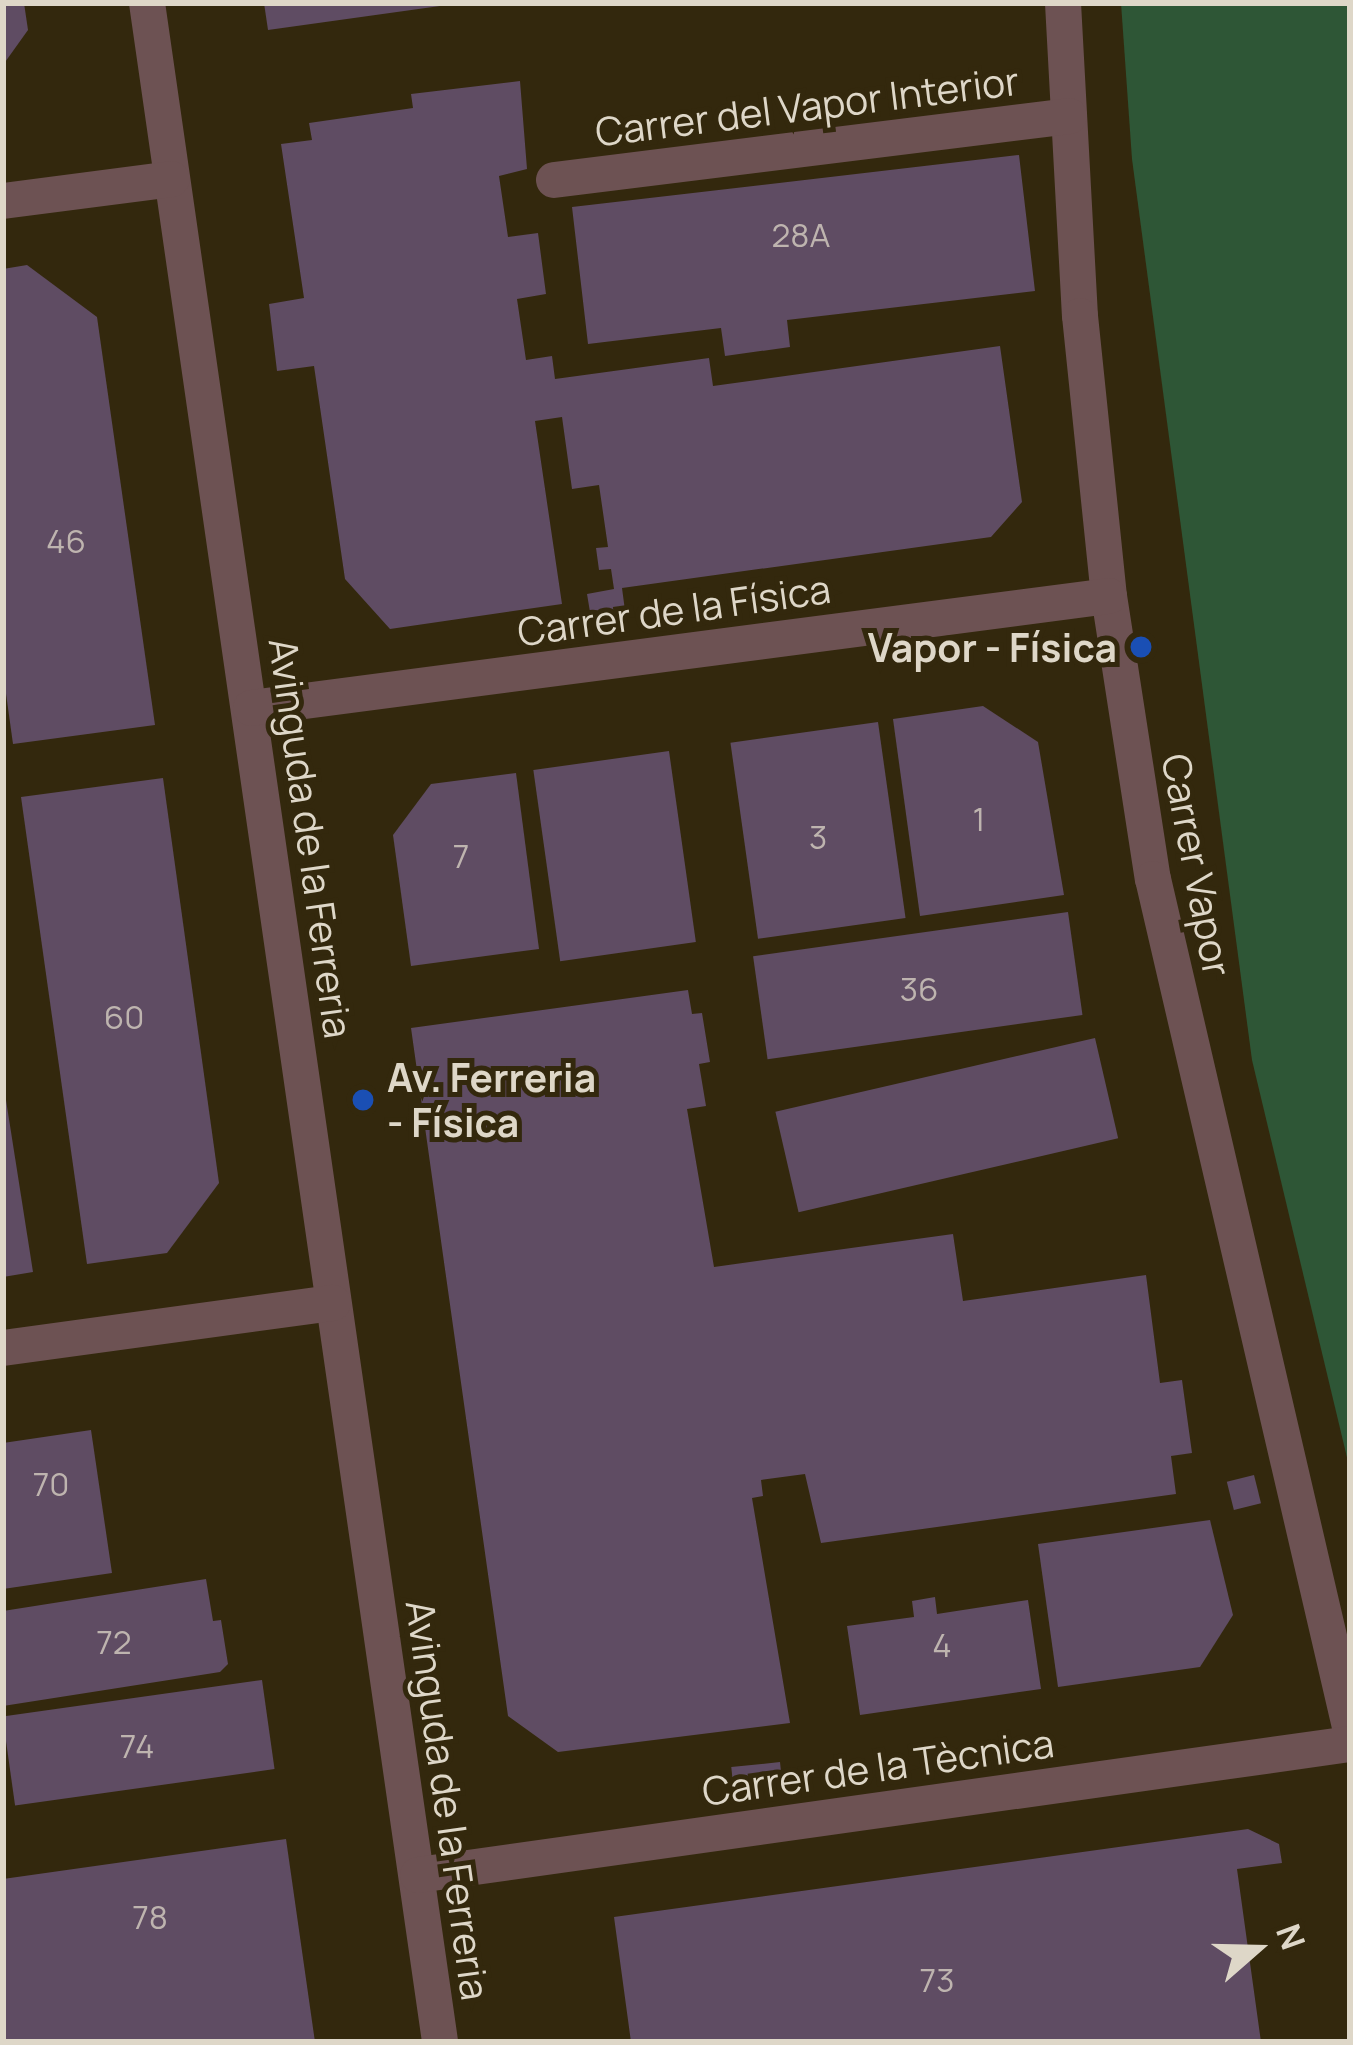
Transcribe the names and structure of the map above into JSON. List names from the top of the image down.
{
  "streets": {
    "street": [
      "Carrer del Vapor Interior",
      "Carrer de la Física",
      "Avinguda de la Ferreria",
      "Carrer Vapor",
      "Carrer de la Tècnica"
    ]
  },
  "crossings": [
    ["Carrer del Vapor Interior", "Carrer Vapor"],
    ["Carrer de la Física", "Avinguda de la Ferreria"],
    ["Carrer de la Física", "Carrer Vapor"],
    ["Avinguda de la Ferreria", "Carrer de la Tècnica"]
  ],
  "places": ["Vapor - Física", "Av. Ferreria - Física"],
  "house_numbers": [
    "28A",
    "46",
    "1",
    "3",
    "7",
    "36",
    "60",
    "70",
    "72",
    "4",
    "74",
    "78",
    "73"
  ],
  "north": "right"
}
